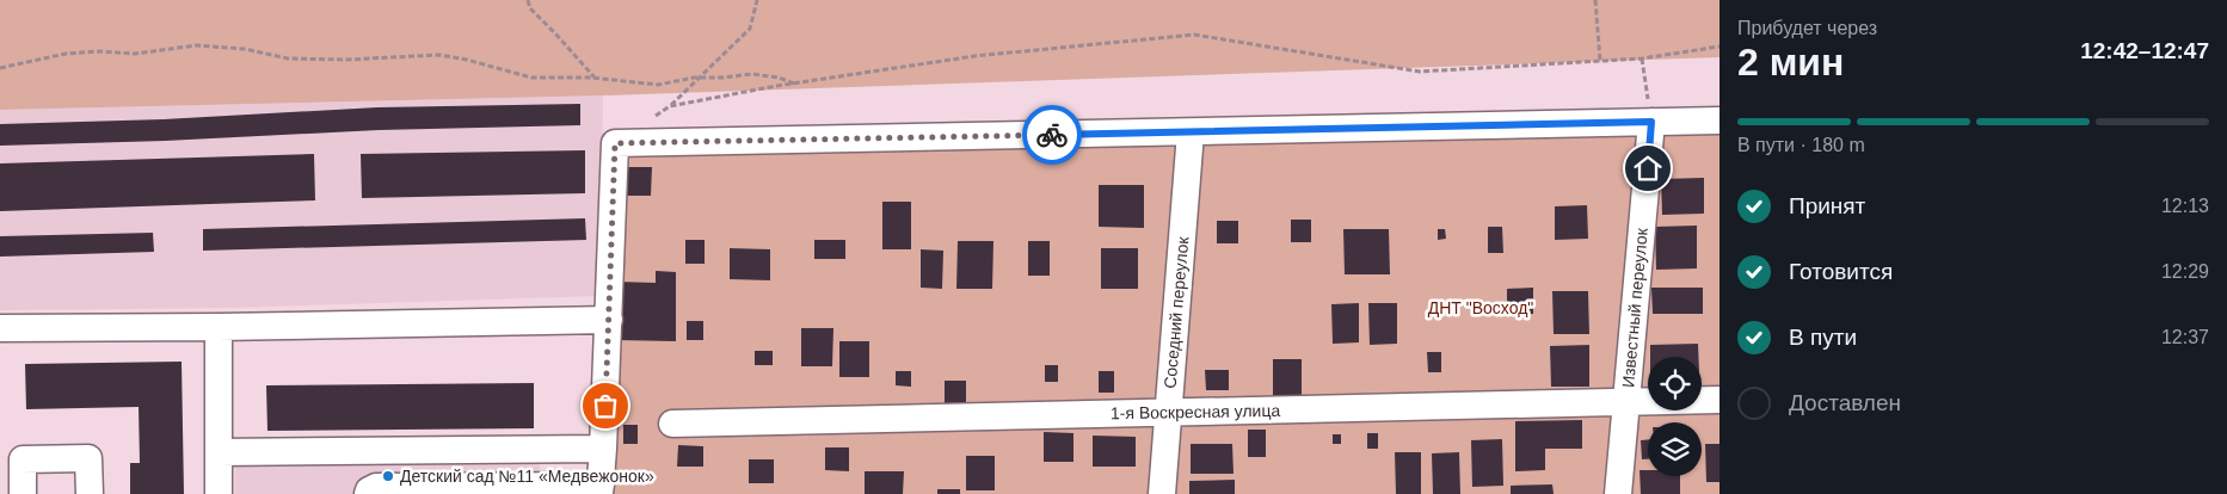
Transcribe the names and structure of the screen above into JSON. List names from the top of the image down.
{
  "streets": {
    "street": ["Известный переулок", "Соседний переулок", "1-я Воскресная улица"]
  },
  "crossings": [
    ["Известный переулок", "1-я Воскресная улица"],
    ["Соседний переулок", "1-я Воскресная улица"]
  ],
  "parks": ["ДНТ \"Восход\""],
  "places": ["Детский сад №11 «Медвежонок»"],
  "page": {
    "heading": ["2 мин", "Прибудет через", "12:42–12:47"],
    "bar": "В пути · 180 m",
    "list": [
      ["Принят", "12:13"],
      ["Готовится", "12:29"],
      ["В пути", "12:37"],
      "Доставлен"
    ]
  }
}
